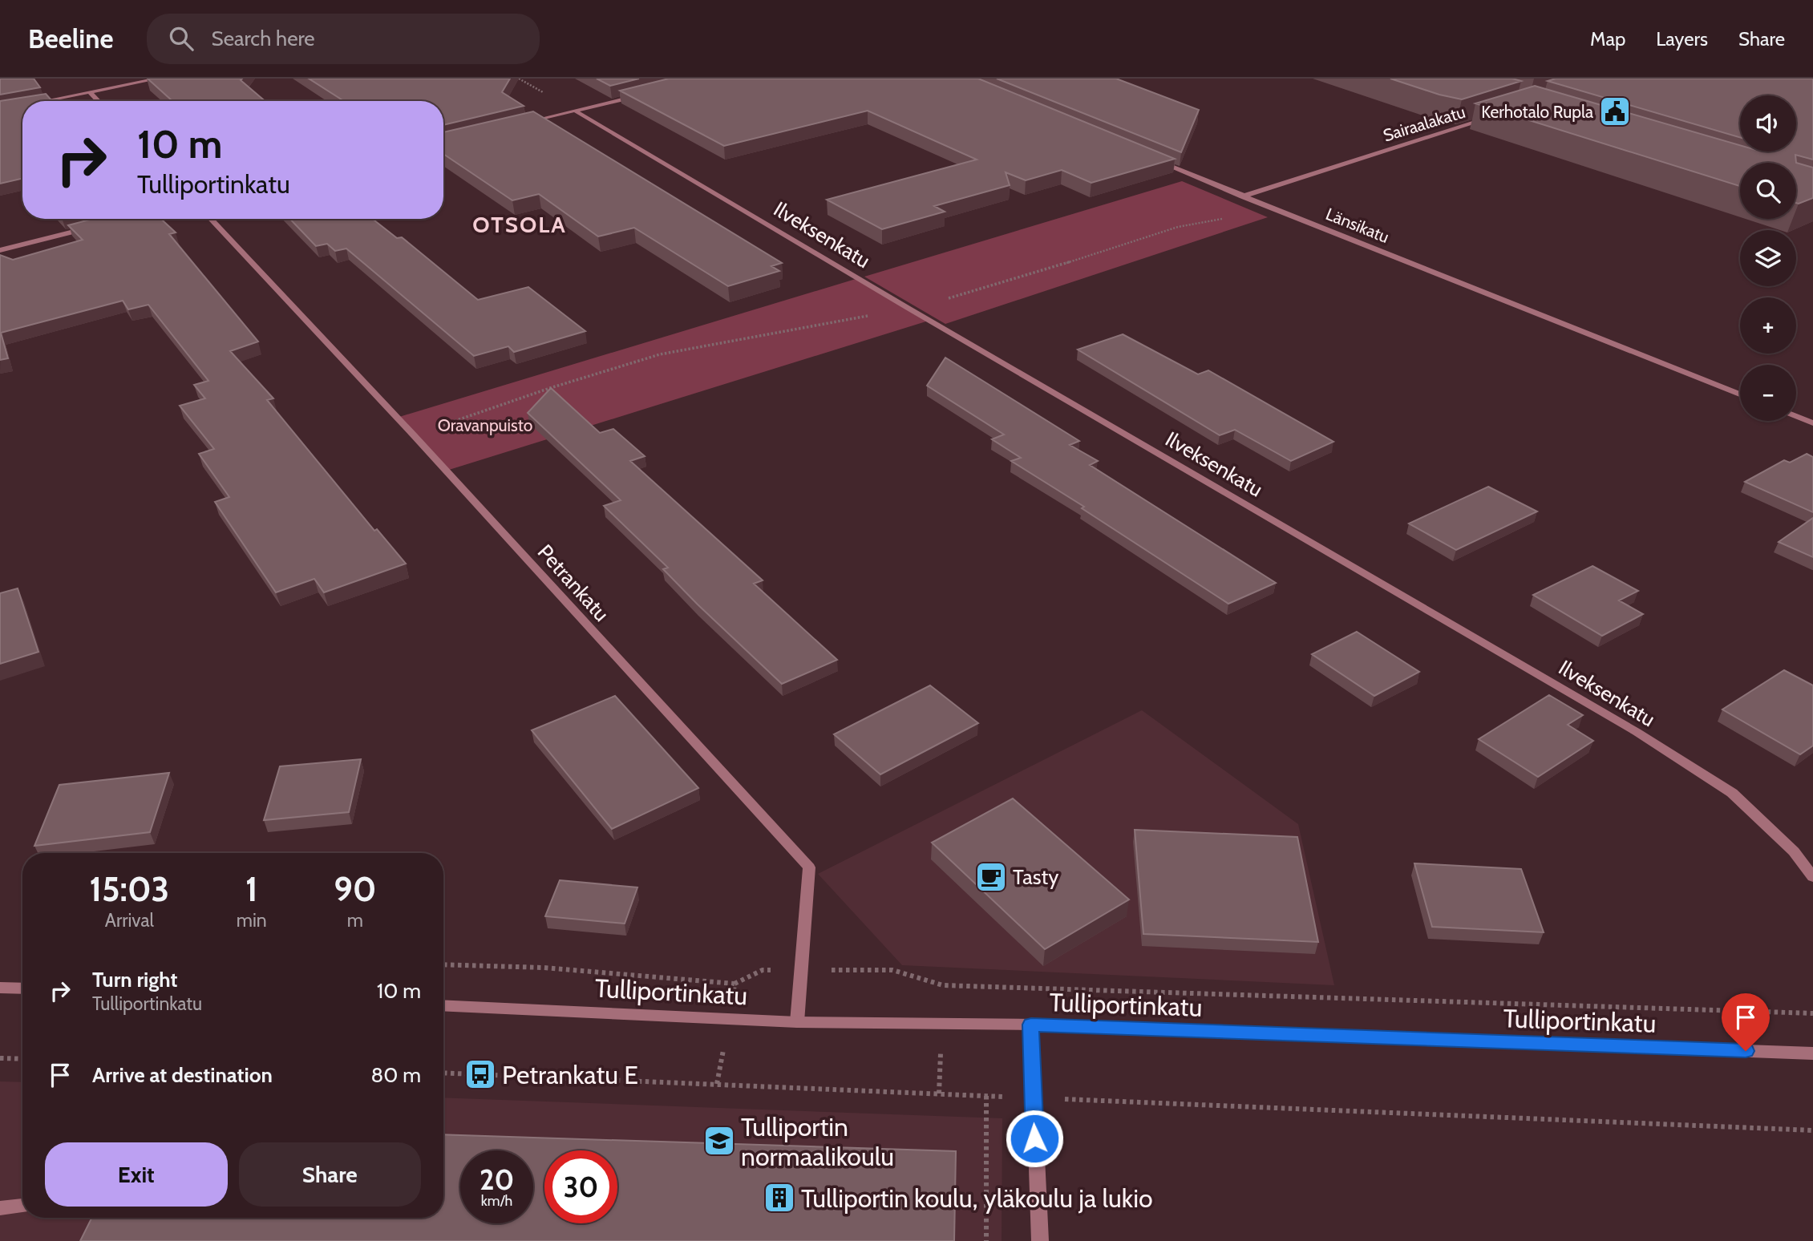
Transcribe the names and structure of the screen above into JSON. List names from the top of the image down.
{
  "streets": {
    "street": [
      "Sairaalakatu",
      "Länsikatu",
      "Ilveksenkatu",
      "Petrankatu",
      "Tulliportinkatu"
    ]
  },
  "crossings": [
    ["Sairaalakatu", "Länsikatu"],
    ["Petrankatu", "Tulliportinkatu"]
  ],
  "districts": ["OTSOLA"],
  "parks": ["Oravanpuisto"],
  "places": {
    "public building": ["Kerhotalo Rupla"],
    "cafe": ["Tasty"],
    "bus stop": ["Petrankatu E"],
    "school or university": ["Tulliportin normaalikoulu"],
    "building": ["Tulliportin koulu, yläkoulu ja lukio"]
  },
  "page": {
    "header": "Beeline",
    "search": "Search here",
    "nav": ["Map", "Layers", "Share"],
    "map_buttons": ["+", "−"],
    "turn": ["10 m", "Tulliportinkatu"],
    "eta": [
      "15:03",
      "Arrival",
      "1",
      "min",
      "90",
      "m"
    ],
    "list": [
      {
        "name": "Turn right",
        "note": "Tulliportinkatu",
        "value": "10 m"
      },
      {
        "name": "Arrive at destination",
        "value": "80 m"
      }
    ],
    "buttons": ["Exit", "Share"],
    "speed": "20 km/h",
    "limit": "30"
  }
}
